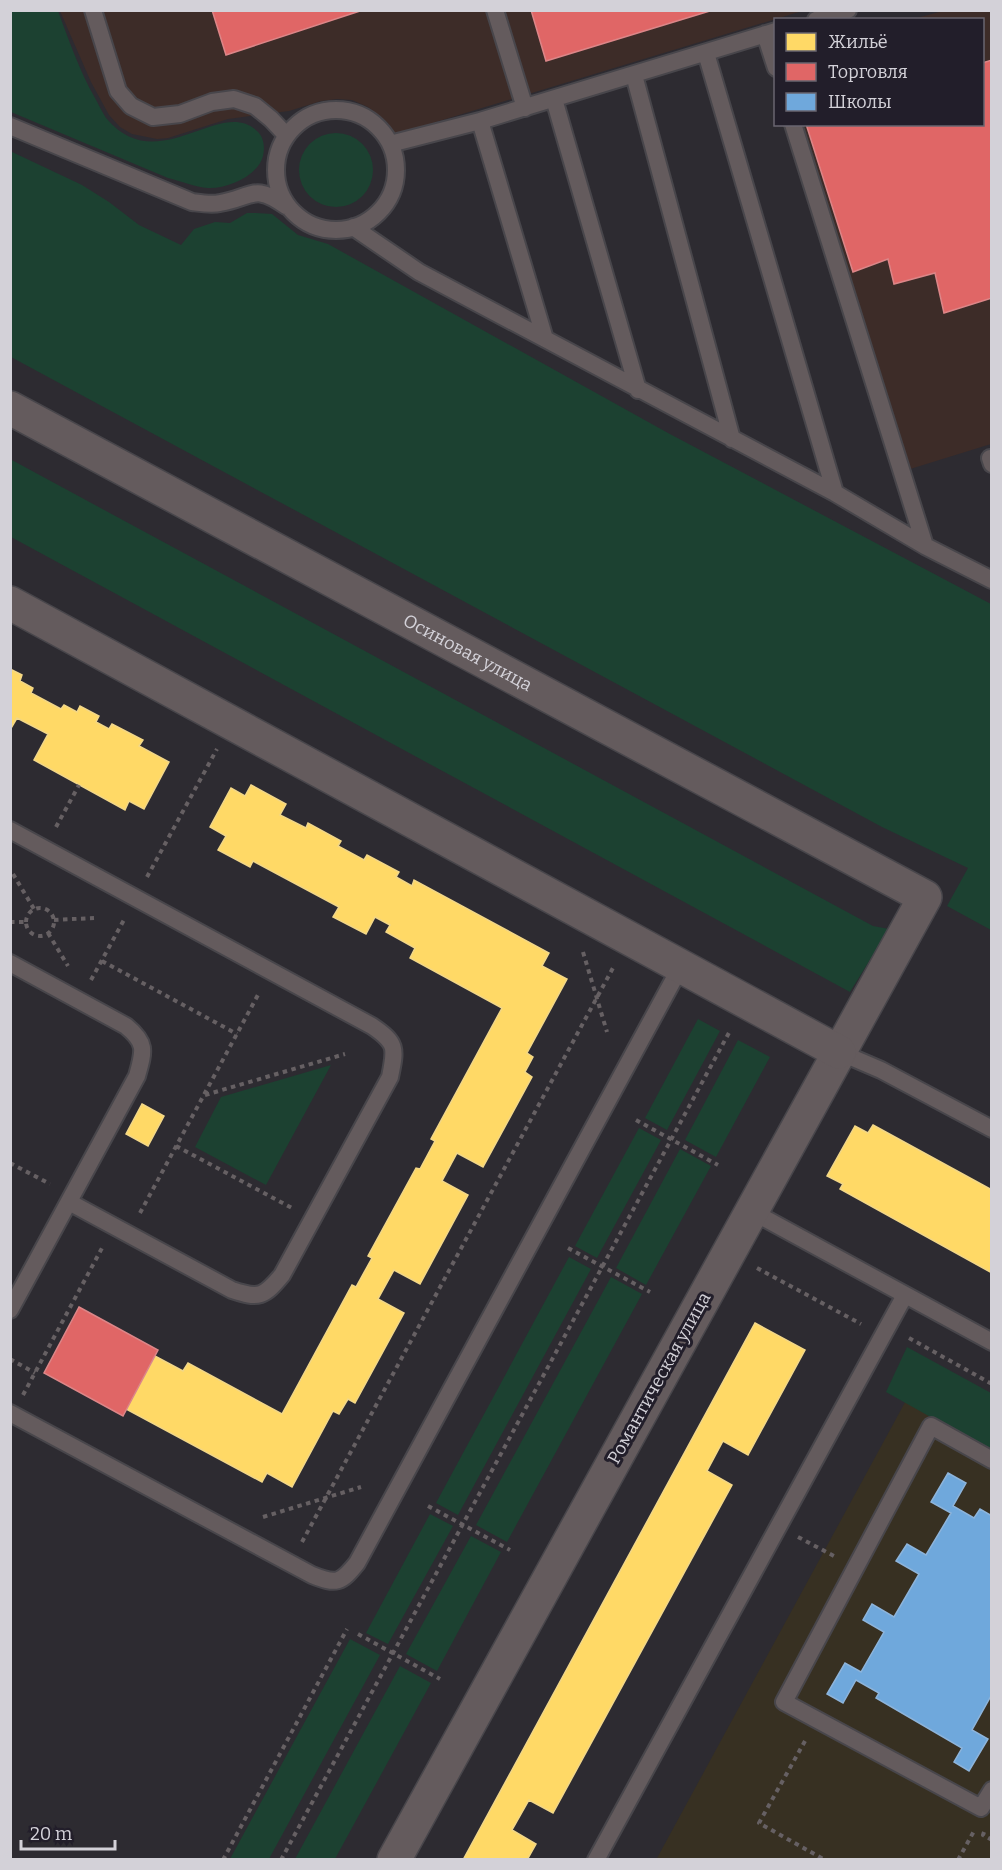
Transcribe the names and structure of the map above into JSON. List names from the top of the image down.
{
  "streets": {
    "street": ["Осиновая улица", "Романтическая улица"]
  },
  "crossings": [
    ["Осиновая улица", "Романтическая улица"]
  ],
  "legend": ["Жильё", "Торговля", "Школы"],
  "scale_bar": "20 m"
}
